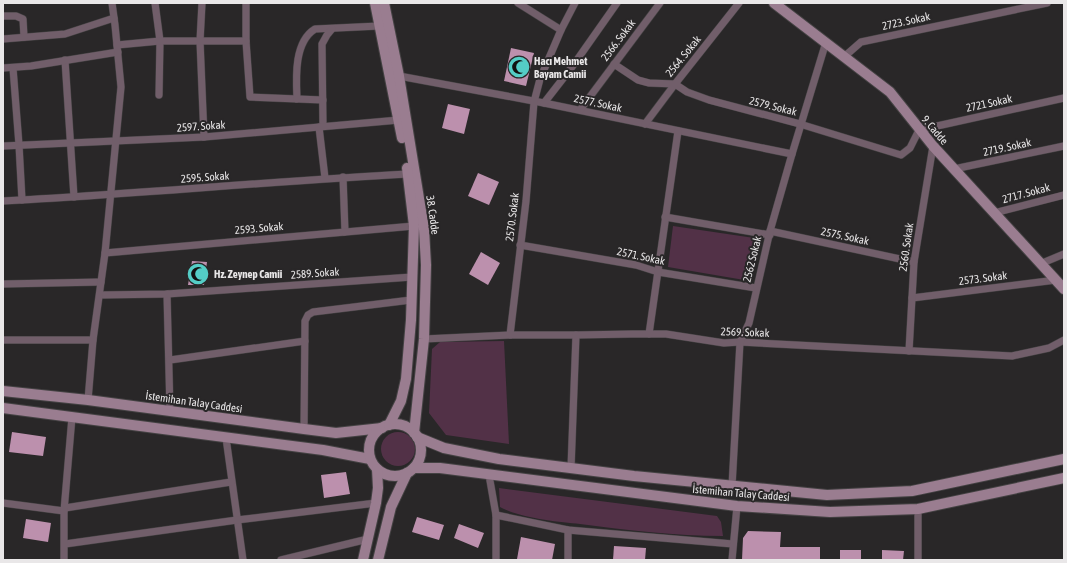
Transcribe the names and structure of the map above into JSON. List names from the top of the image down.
{
  "streets": {
    "street": [
      "2723. Sokak",
      "2566. Sokak",
      "2564. Sokak",
      "2577. Sokak",
      "2721 Sokak",
      "2579. Sokak",
      "2597. Sokak",
      "9. Cadde",
      "2719. Sokak",
      "2595. Sokak",
      "2717. Sokak",
      "38. Cadde",
      "2570. Sokak",
      "2593. Sokak",
      "2575. Sokak",
      "2560. Sokak",
      "2571. Sokak",
      "2562 Sokak",
      "2589. Sokak",
      "2573. Sokak",
      "2569. Sokak",
      "İstemihan Talay Caddesi"
    ]
  },
  "crossings": [
    ["2723. Sokak", "9. Cadde"],
    ["2566. Sokak", "2577. Sokak"],
    ["2566. Sokak", "2579. Sokak"],
    ["2564. Sokak", "2577. Sokak"],
    ["2564. Sokak", "2579. Sokak"],
    ["2577. Sokak", "38. Cadde"],
    ["2577. Sokak", "2570. Sokak"],
    ["2577. Sokak", "2562 Sokak"],
    ["2721 Sokak", "2579. Sokak"],
    ["2721 Sokak", "9. Cadde"],
    ["2579. Sokak", "9. Cadde"],
    ["2579. Sokak", "2562 Sokak"],
    ["2597. Sokak", "38. Cadde"],
    ["9. Cadde", "2719. Sokak"],
    ["9. Cadde", "2717. Sokak"],
    ["9. Cadde", "2560. Sokak"],
    ["9. Cadde", "2562 Sokak"],
    ["9. Cadde", "2573. Sokak"],
    ["2595. Sokak", "38. Cadde"],
    ["38. Cadde", "2593. Sokak"],
    ["38. Cadde", "2589. Sokak"],
    ["38. Cadde", "2569. Sokak"],
    ["38. Cadde", "İstemihan Talay Caddesi"],
    ["2570. Sokak", "2571. Sokak"],
    ["2570. Sokak", "2569. Sokak"],
    ["2575. Sokak", "2560. Sokak"],
    ["2575. Sokak", "2562 Sokak"],
    ["2560. Sokak", "2573. Sokak"],
    ["2560. Sokak", "2569. Sokak"],
    ["2571. Sokak", "2562 Sokak"],
    ["2562 Sokak", "2569. Sokak"],
    ["2562 Sokak", "İstemihan Talay Caddesi"]
  ],
  "places": {
    "mosque": ["Hacı Mehmet Bayam Camii", "Hz. Zeynep Camii"]
  }
}
